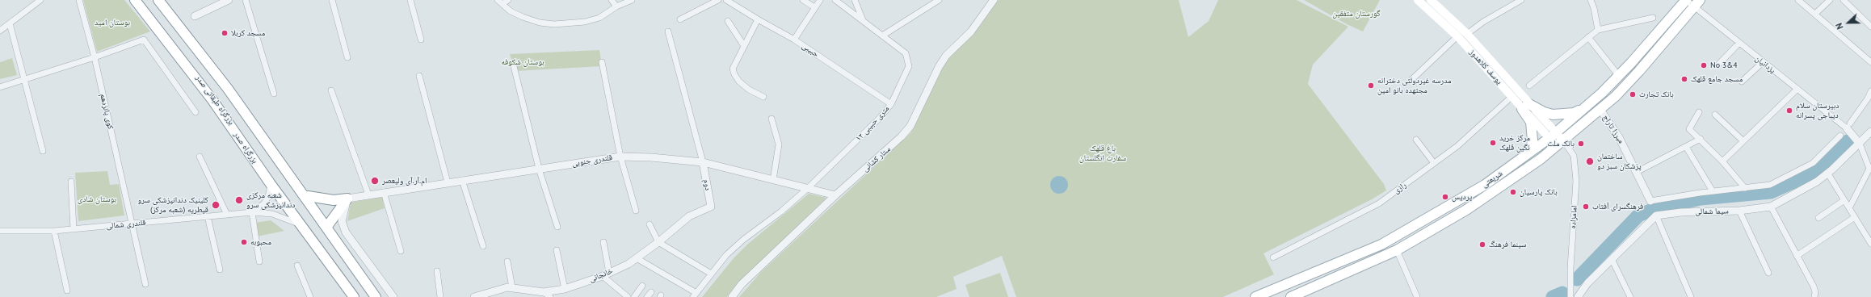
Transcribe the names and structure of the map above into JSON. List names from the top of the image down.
{
  "streets": {
    "main road": [
      "یوسف کلاهدوز",
      "بزرگراه طبقاتی صدر",
      "بزرگراه صدر",
      "شریعتی"
    ],
    "street": [
      "حبیبی",
      "یزدانیان",
      "کوی پانزدهم",
      "۱۲ متری حبیبی",
      "میرزا تاراج",
      "ستار کشانی",
      "قلندری جنوبی",
      "دوم",
      "رازی",
      "سیما شمالی",
      "امامزاده",
      "قلندری شمالی",
      "خانجانی"
    ]
  },
  "crossings": [
    ["حبیبی", "۱۲ متری حبیبی"],
    ["یزدانیان", "شریعتی"],
    ["یوسف کلاهدوز", "شریعتی"],
    ["یوسف کلاهدوز", "رازی"],
    ["یوسف کلاهدوز", "امامزاده"],
    ["بزرگراه طبقاتی صدر", "بزرگراه صدر"],
    ["کوی پانزدهم", "قلندری شمالی"],
    ["۱۲ متری حبیبی", "قلندری جنوبی"],
    ["میرزا تاراج", "شریعتی"],
    ["بزرگراه صدر", "قلندری شمالی"],
    ["ستار کشانی", "قلندری جنوبی"],
    ["قلندری جنوبی", "دوم"],
    ["شریعتی", "امامزاده"],
    ["دوم", "خانجانی"]
  ],
  "parks": [
    "گورستان متفقین",
    "بوستان امید",
    "بوستان شکوفه",
    "باغ قلهک سفارت انگلستان",
    "بوستان شادی"
  ],
  "places": [
    "مسجد کربلا",
    "No 3&4",
    "مسجد جامع قلهک",
    "مدرسه غیردولتی دخترانه مجتهده بانو امین",
    "بانک تجارت",
    "دبیرستان سلام دیباجی پسرانه",
    "مرکز خرید نگین قلهک",
    "بانک ملت",
    "ساختمان پزشکان سبز دو",
    "ام.آر.آی ولیعصر",
    "بانک پارسیان",
    "پردیس",
    "شعبه مرکزی دندانپزشکی سرو",
    "کلینیک دندانپزشکی سرو قیطریه (شعبه مرکز)",
    "فرهنگسرای آفتاب",
    "محبوبه",
    "سینما فرهنگ"
  ],
  "north": "left"
}
